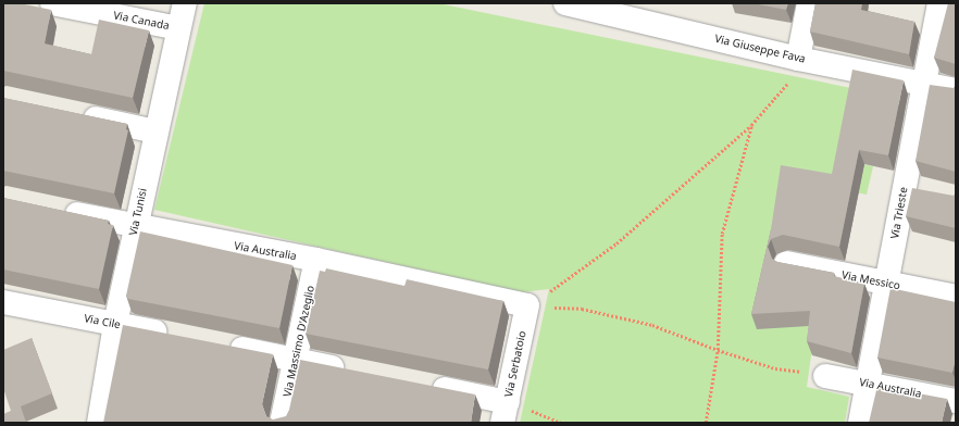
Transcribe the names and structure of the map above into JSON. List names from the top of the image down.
{
  "streets": {
    "street": [
      "Via Canada",
      "Via Giuseppe Fava",
      "Via Tunisi",
      "Via Trieste",
      "Via Australia",
      "Via Messico",
      "Via Cile",
      "Via Massimo D'Azeglio",
      "Via Serbatoio"
    ]
  },
  "crossings": [
    ["Via Canada", "Via Tunisi"],
    ["Via Giuseppe Fava", "Via Trieste"],
    ["Via Tunisi", "Via Australia"],
    ["Via Tunisi", "Via Cile"],
    ["Via Trieste", "Via Australia"],
    ["Via Trieste", "Via Messico"],
    ["Via Australia", "Via Massimo D'Azeglio"],
    ["Via Australia", "Via Serbatoio"]
  ]
}
